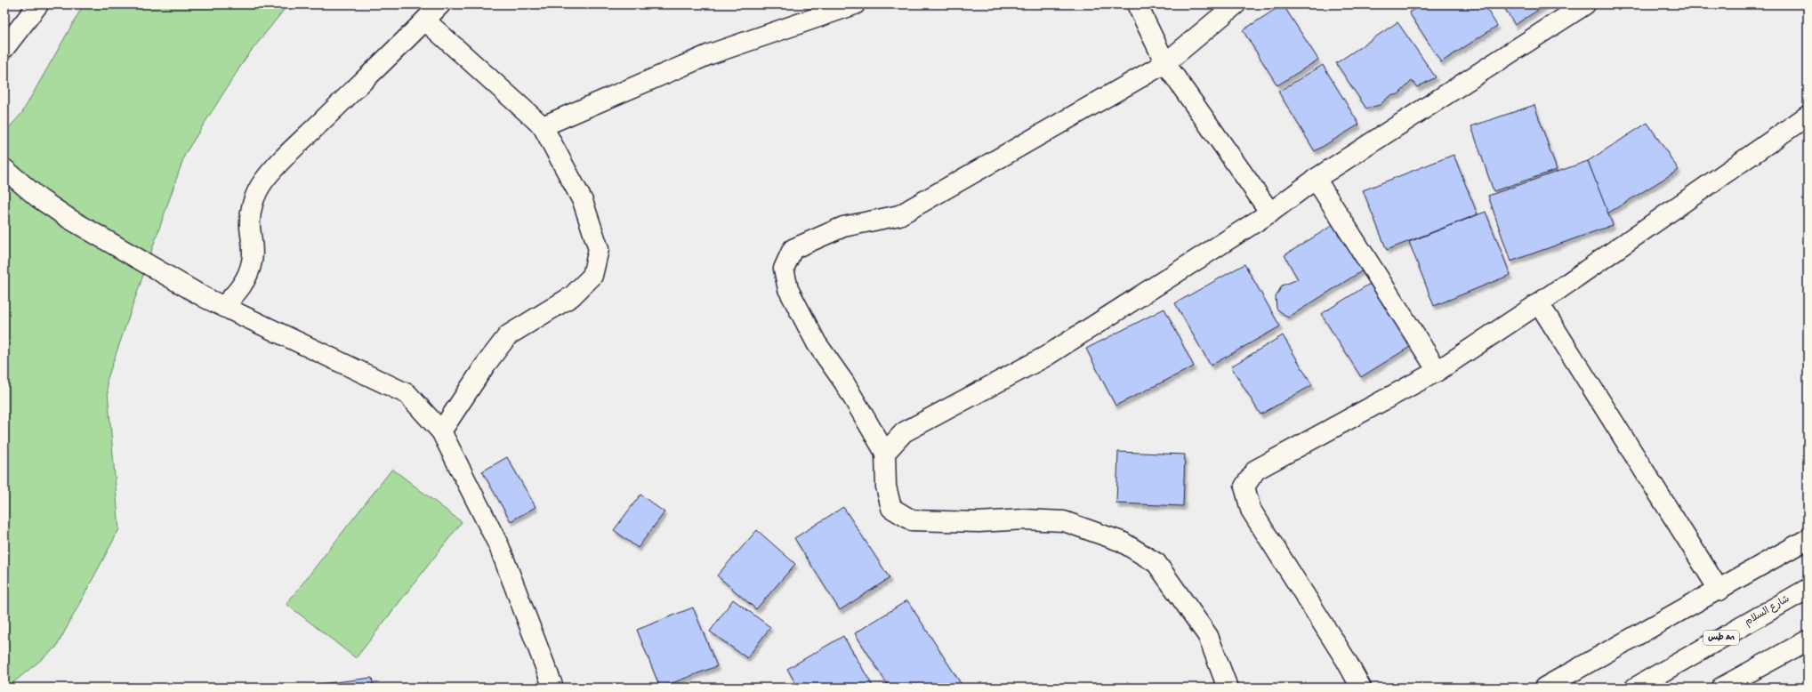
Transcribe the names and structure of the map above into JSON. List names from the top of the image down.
{
  "streets": {
    "main road": ["شارع السلام", "طس A1"]
  }
}
